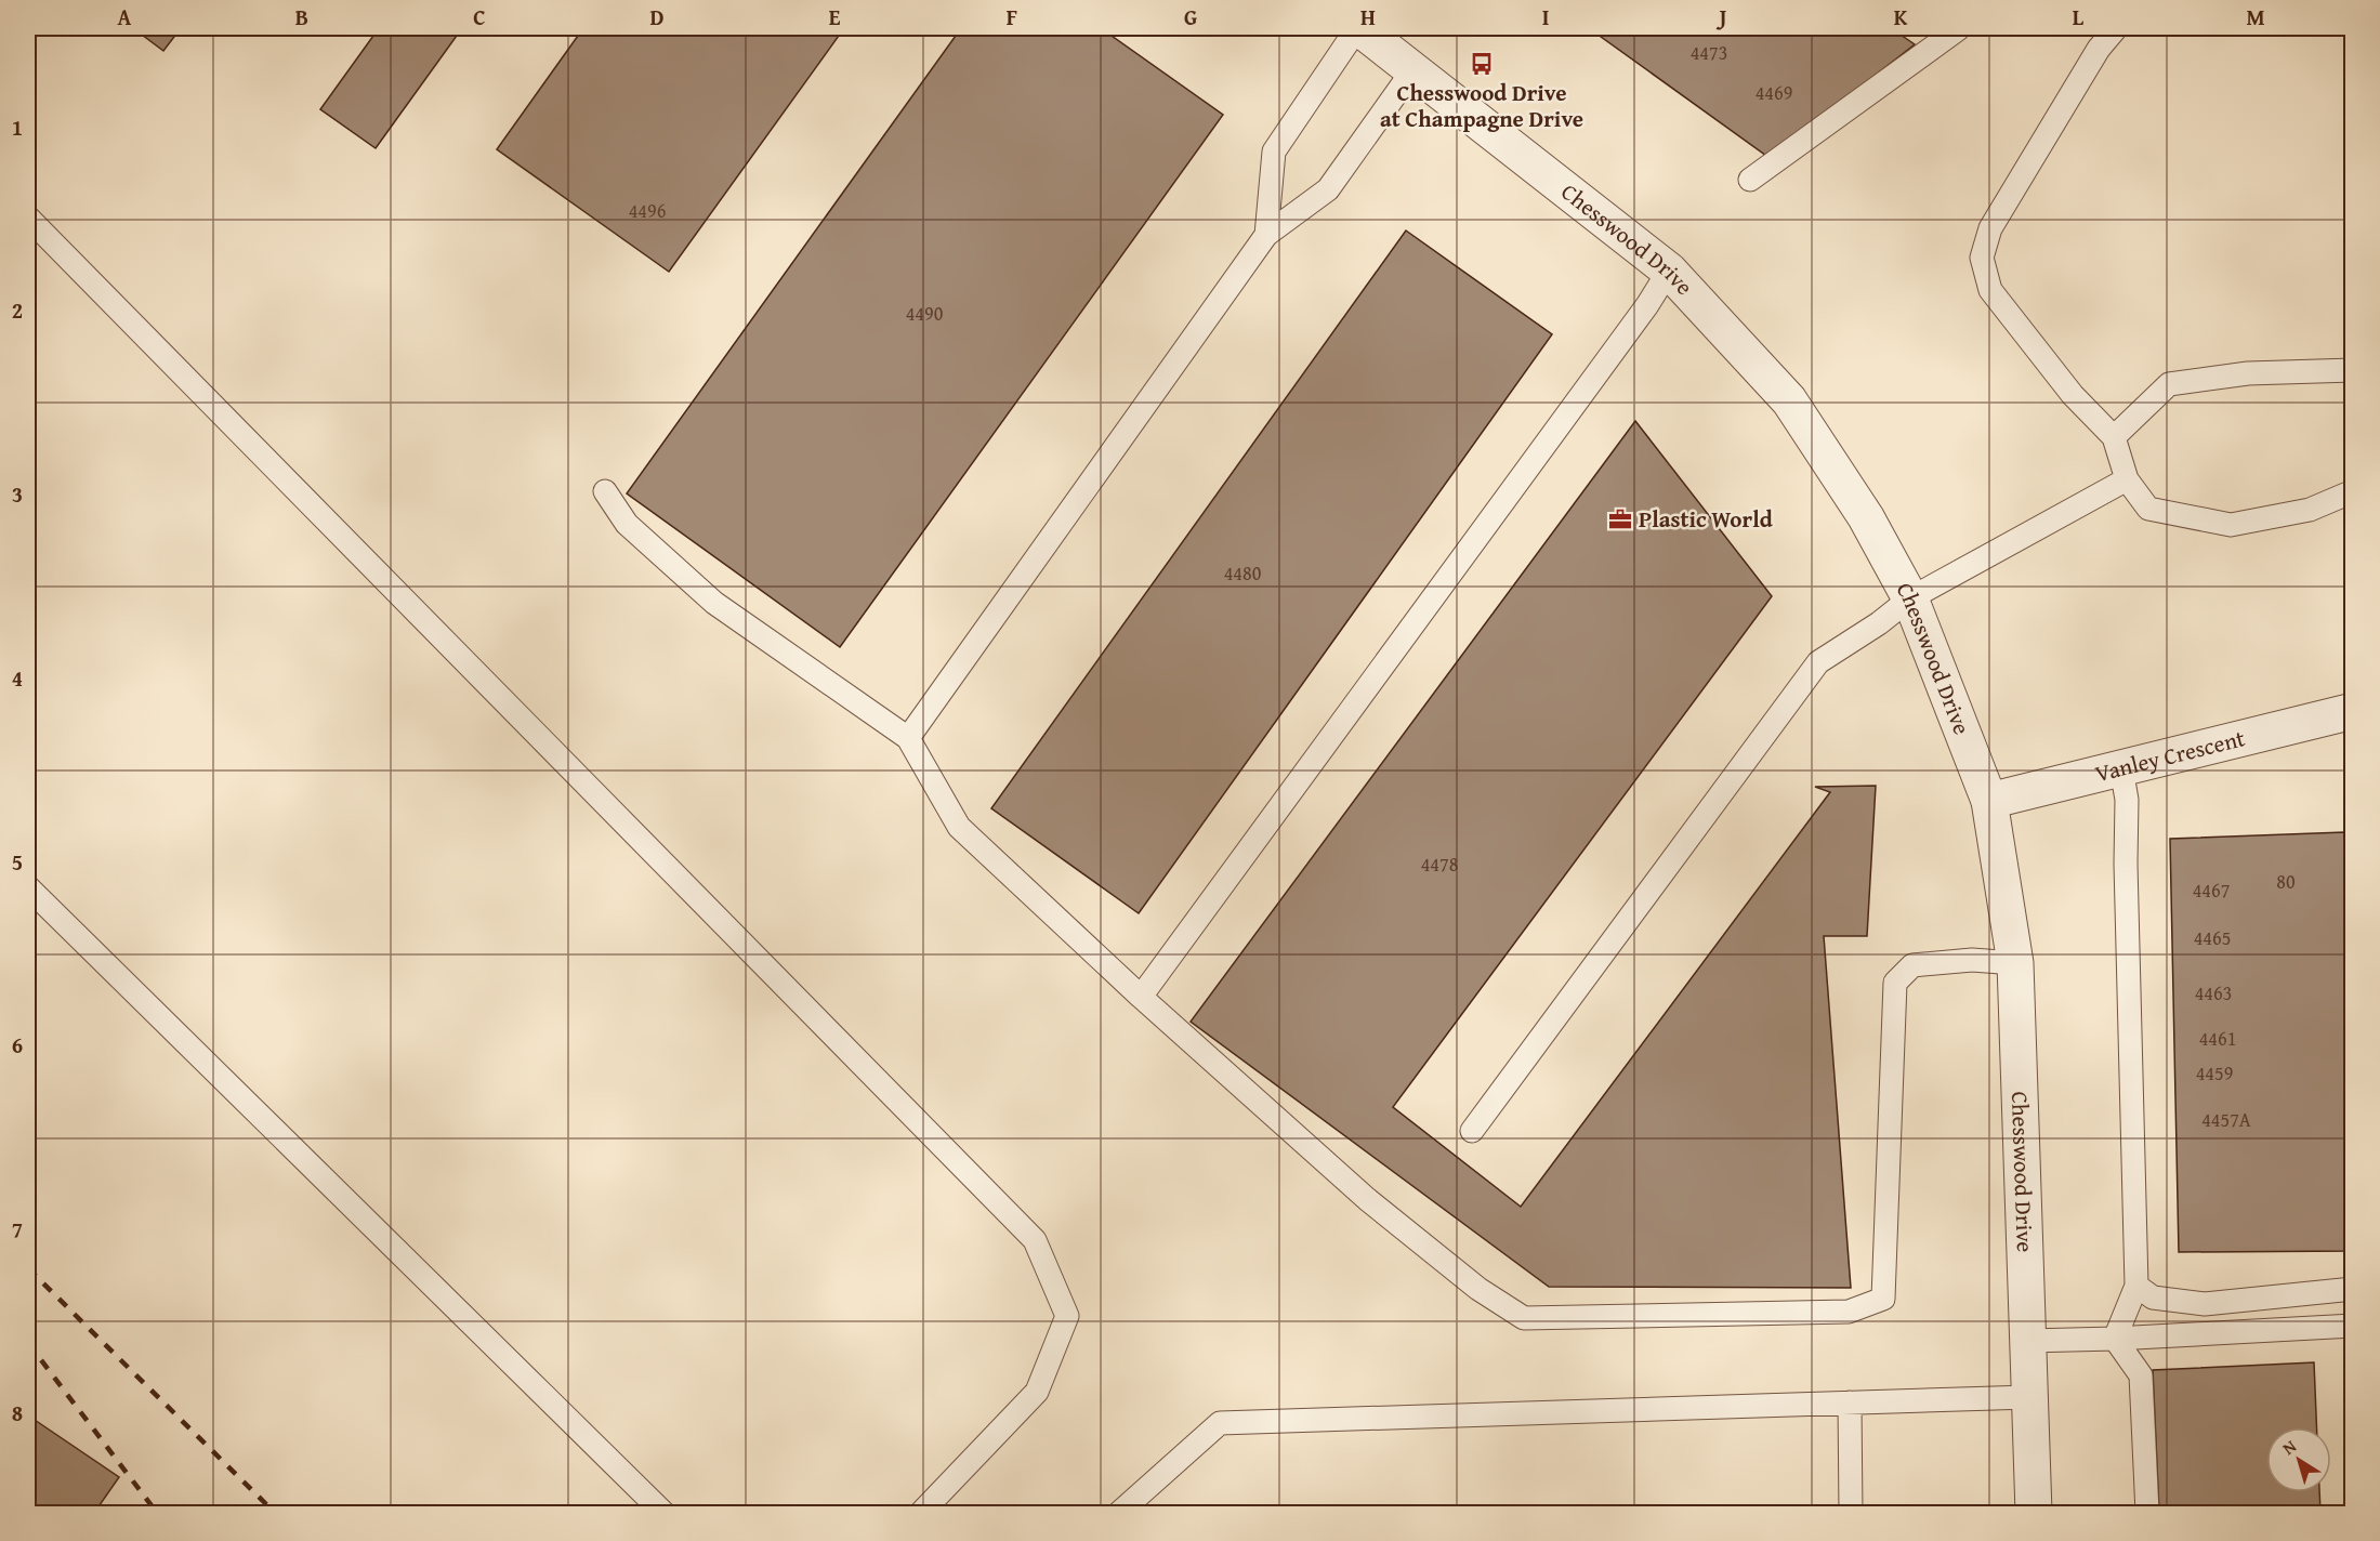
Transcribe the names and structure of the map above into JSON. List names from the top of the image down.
{
  "streets": {
    "street": ["Chesswood Drive", "Vanley Crescent"]
  },
  "crossings": [
    ["Chesswood Drive", "Vanley Crescent"]
  ],
  "places": {
    "bus stop": ["Chesswood Drive at Champagne Drive"],
    "office": ["Plastic World"]
  },
  "house_numbers": [
    "4473",
    "4469",
    "4496",
    "4490",
    "4480",
    "4478",
    "80",
    "4467",
    "4465",
    "4463",
    "4461",
    "4459",
    "4457A"
  ],
  "north": "top left",
  "grid": {
    "columns": [
      "A",
      "B",
      "C",
      "D",
      "E",
      "F",
      "G",
      "H",
      "I",
      "J",
      "K",
      "L",
      "M"
    ],
    "rows": [
      "1",
      "2",
      "3",
      "4",
      "5",
      "6",
      "7",
      "8"
    ]
  }
}
